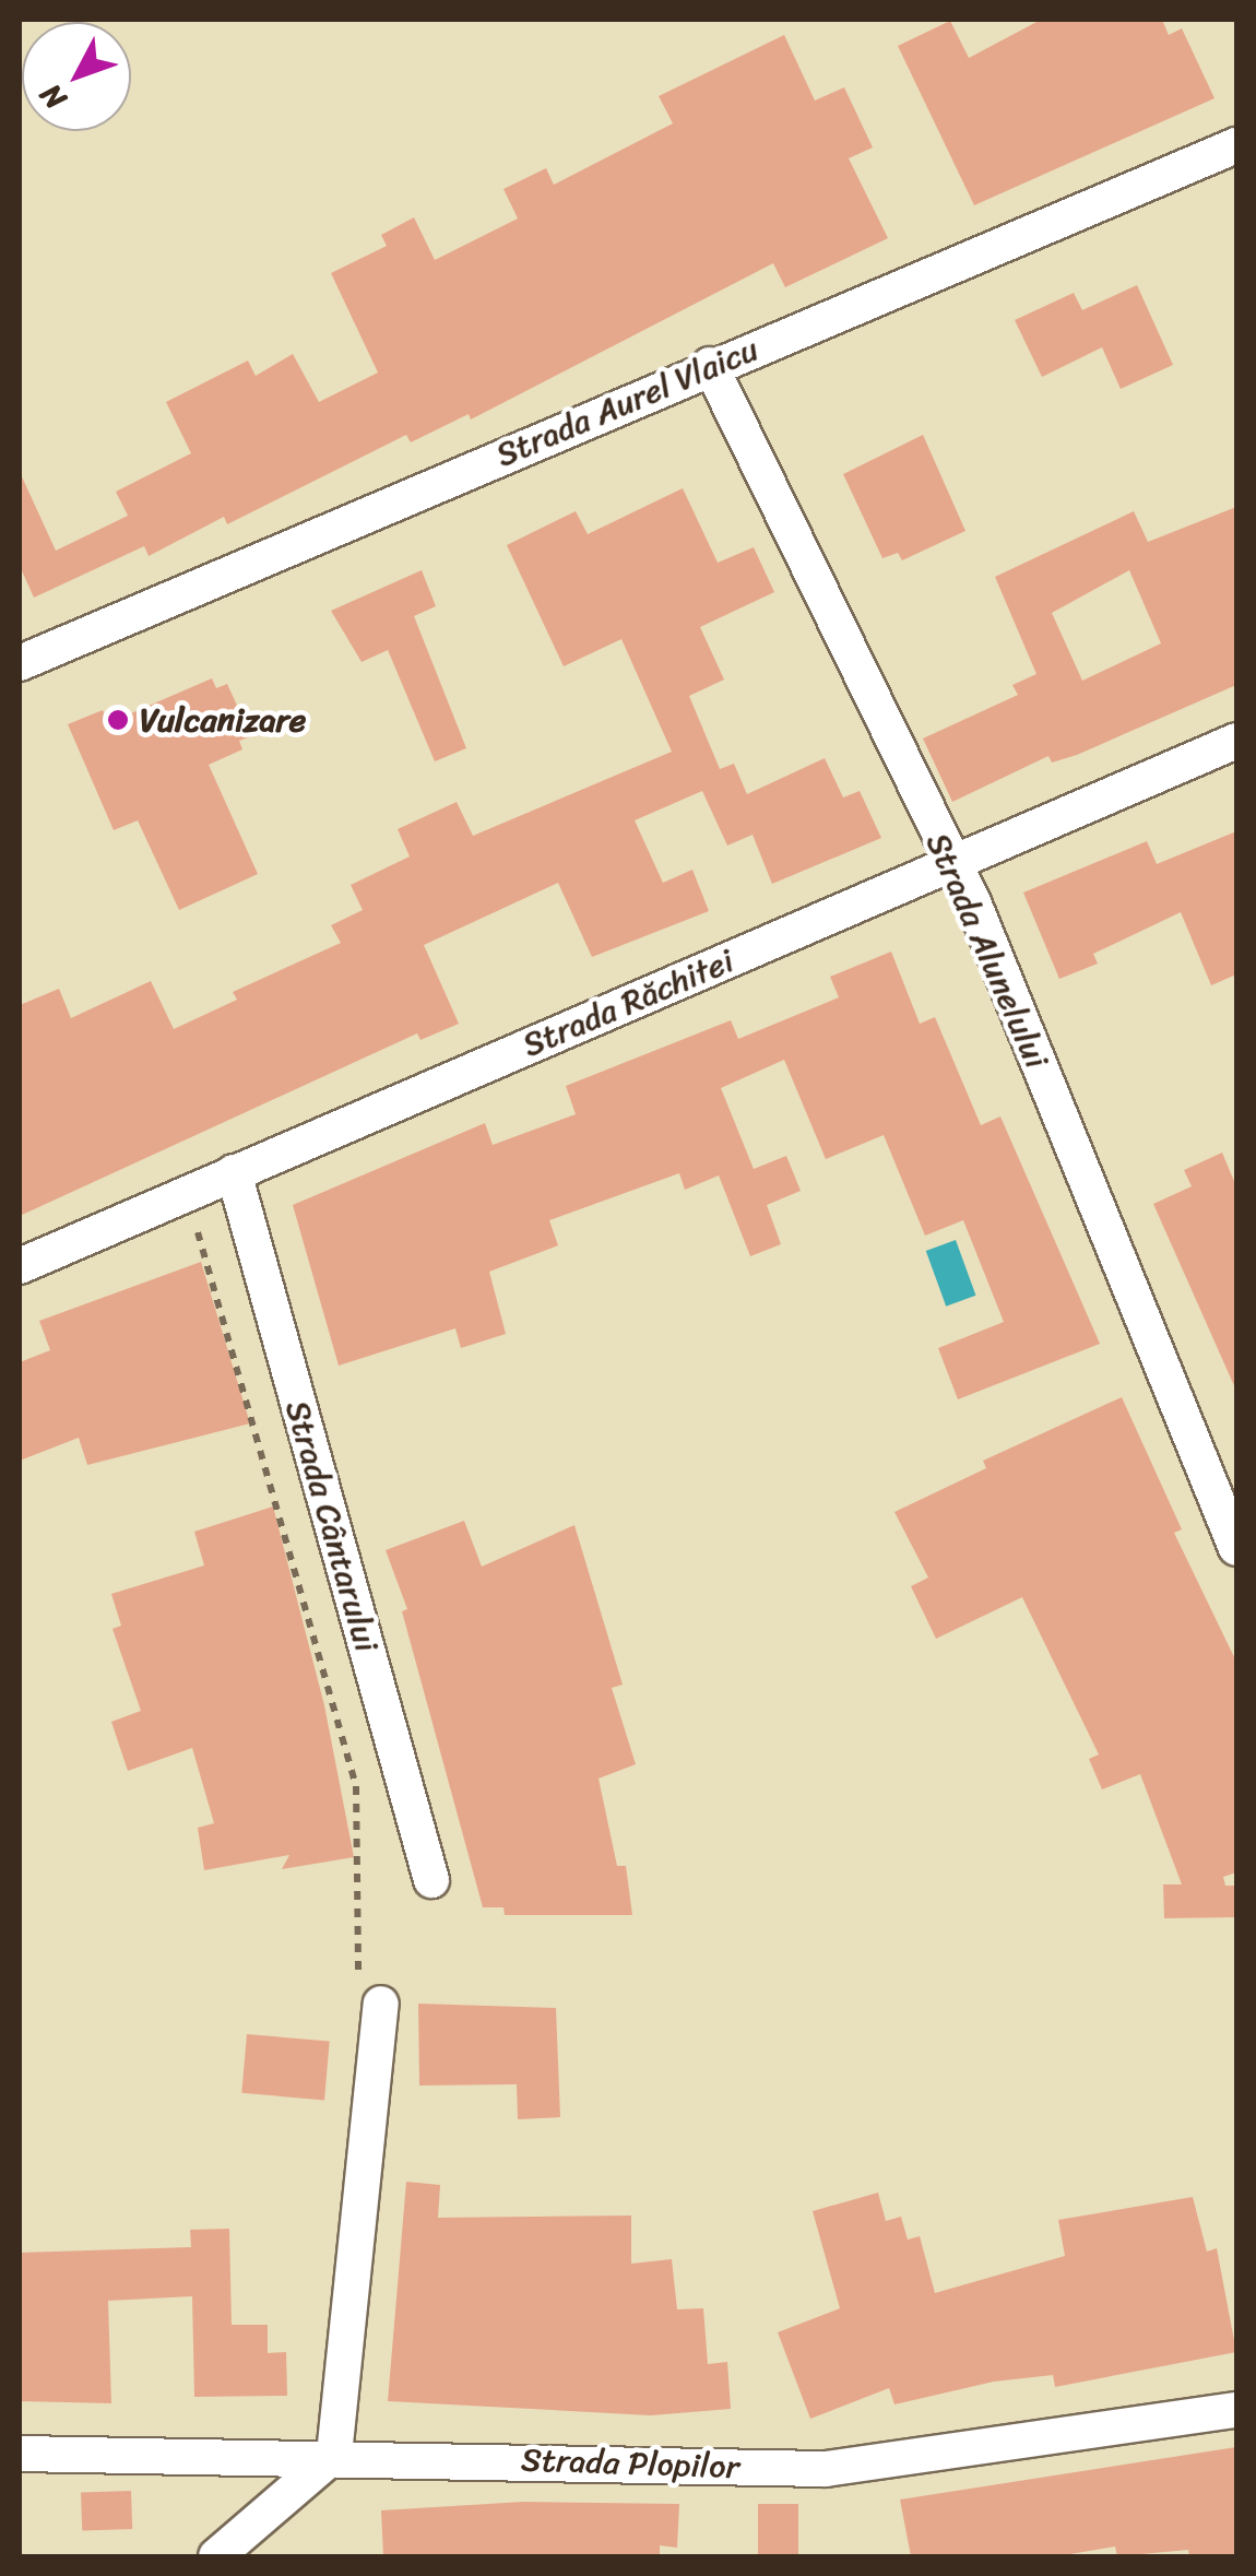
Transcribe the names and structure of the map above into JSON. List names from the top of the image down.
{
  "streets": {
    "street": [
      "Strada Aurel Vlaicu",
      "Strada Alunelului",
      "Strada Răchitei",
      "Strada Cântarului",
      "Strada Plopilor"
    ]
  },
  "crossings": [
    ["Strada Aurel Vlaicu", "Strada Alunelului"],
    ["Strada Alunelului", "Strada Răchitei"],
    ["Strada Răchitei", "Strada Cântarului"]
  ],
  "places": ["Vulcanizare"],
  "north": "bottom left"
}
